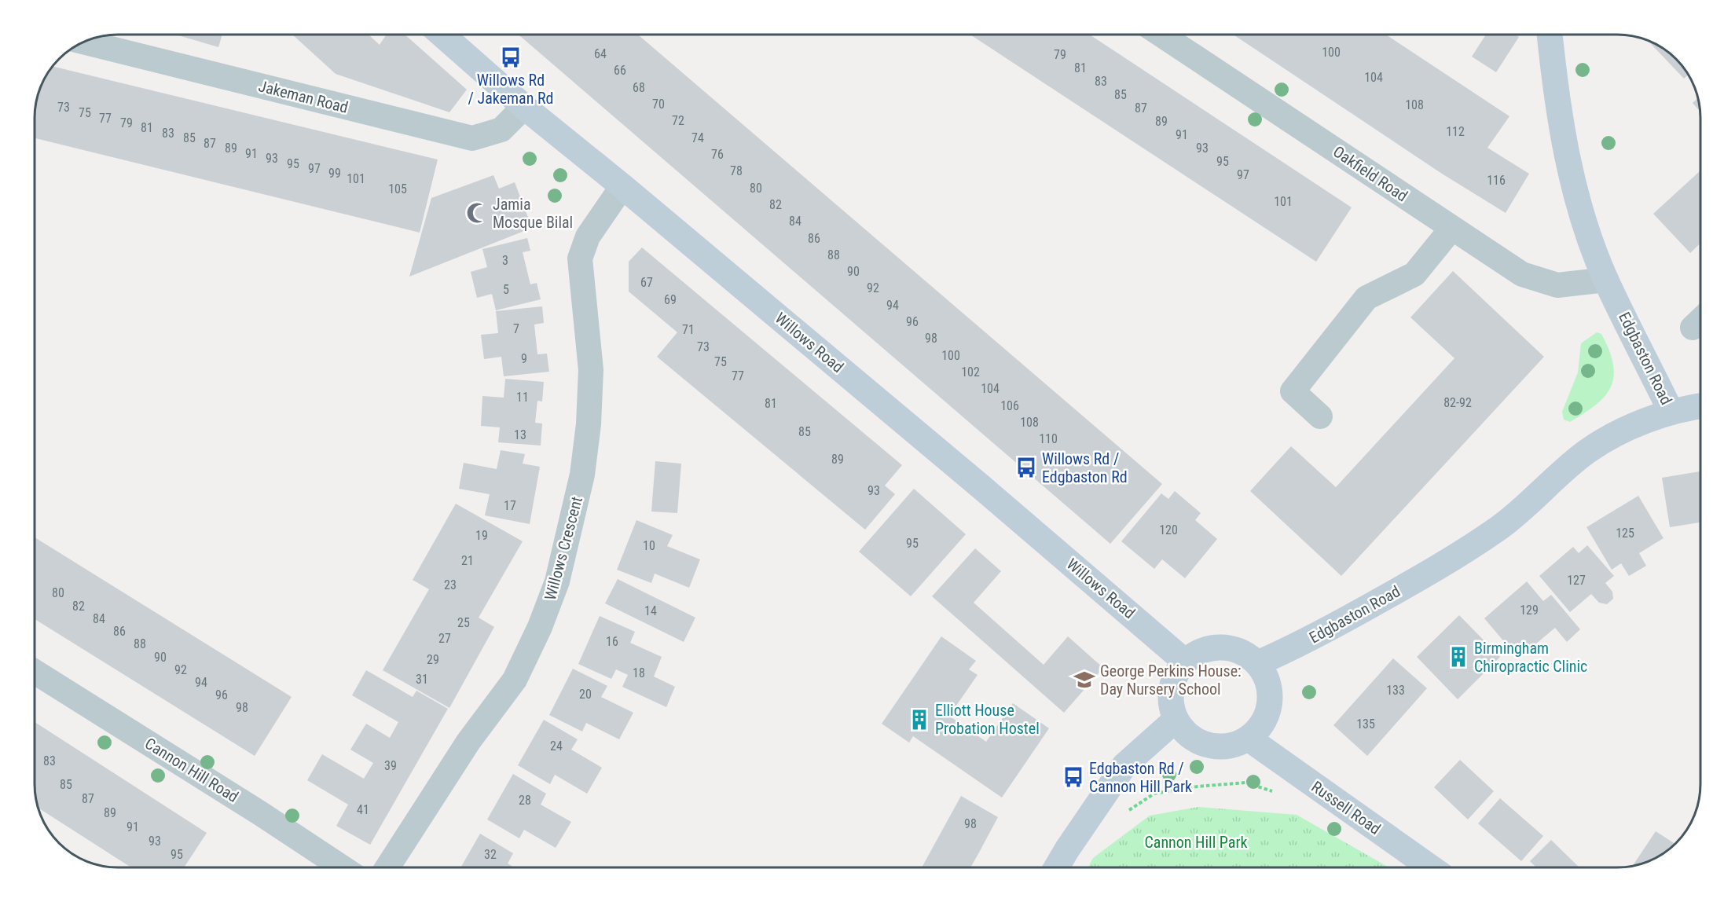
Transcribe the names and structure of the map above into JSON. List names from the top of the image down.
{
  "streets": {
    "street": [
      "Jakeman Road",
      "Oakfield Road",
      "Willows Road",
      "Edgbaston Road",
      "Willows Crescent",
      "Cannon Hill Road",
      "Russell Road"
    ]
  },
  "crossings": [
    ["Jakeman Road", "Willows Road"],
    ["Oakfield Road", "Edgbaston Road"],
    ["Willows Road", "Edgbaston Road"],
    ["Willows Road", "Willows Crescent"],
    ["Willows Road", "Russell Road"],
    ["Edgbaston Road", "Russell Road"]
  ],
  "parks": ["Cannon Hill Park"],
  "places": {
    "bus stop": ["Willows Rd / Jakeman Rd", "Willows Rd / Edgbaston Rd", "Edgbaston Rd / Cannon Hill Park"],
    "mosque": ["Jamia Mosque Bilal"],
    "building": ["Birmingham Chiropractic Clinic", "Elliott House Probation Hostel"],
    "school or university": ["George Perkins House: Day Nursery School"]
  },
  "house_numbers": [
    "100",
    "64",
    "79",
    "81",
    "66",
    "104",
    "83",
    "68",
    "85",
    "70",
    "108",
    "73",
    "87",
    "75",
    "77",
    "72",
    "89",
    "79",
    "81",
    "112",
    "83",
    "91",
    "85",
    "74",
    "87",
    "89",
    "93",
    "91",
    "76",
    "93",
    "95",
    "95",
    "97",
    "78",
    "99",
    "97",
    "101",
    "116",
    "80",
    "105",
    "101",
    "82",
    "84",
    "86",
    "88",
    "3",
    "90",
    "67",
    "92",
    "5",
    "69",
    "94",
    "96",
    "7",
    "71",
    "98",
    "73",
    "100",
    "9",
    "75",
    "102",
    "77",
    "104",
    "11",
    "82-92",
    "81",
    "106",
    "108",
    "85",
    "13",
    "110",
    "89",
    "93",
    "17",
    "120",
    "125",
    "19",
    "95",
    "10",
    "21",
    "127",
    "23",
    "80",
    "82",
    "129",
    "14",
    "84",
    "25",
    "86",
    "27",
    "16",
    "88",
    "90",
    "29",
    "92",
    "18",
    "31",
    "94",
    "133",
    "20",
    "96",
    "98",
    "135",
    "24",
    "83",
    "39",
    "85",
    "87",
    "28",
    "41",
    "89",
    "98",
    "91",
    "93",
    "95",
    "32"
  ]
}
